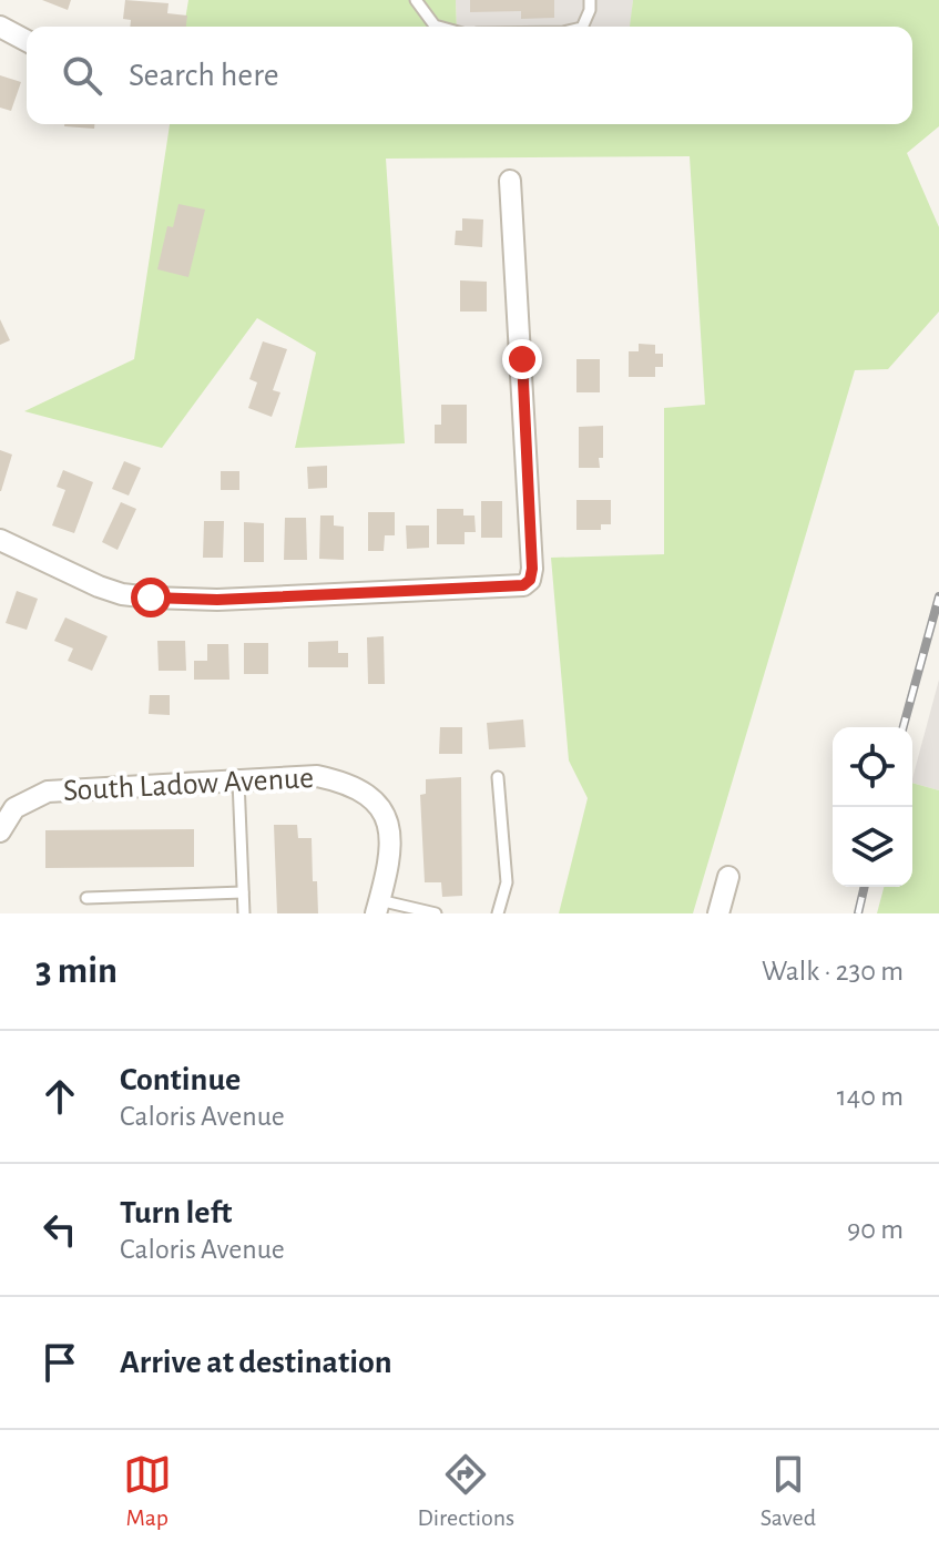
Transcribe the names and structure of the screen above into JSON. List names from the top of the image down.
{
  "streets": {
    "street": ["South Ladow Avenue"]
  },
  "page": {
    "search": "Search here",
    "heading": ["3 min", "Walk · 230 m"],
    "list": [
      ["Continue", "Caloris Avenue", "140 m"],
      ["Turn left", "Caloris Avenue", "90 m"],
      "Arrive at destination"
    ],
    "nav": ["Map", "Directions", "Saved"]
  }
}
